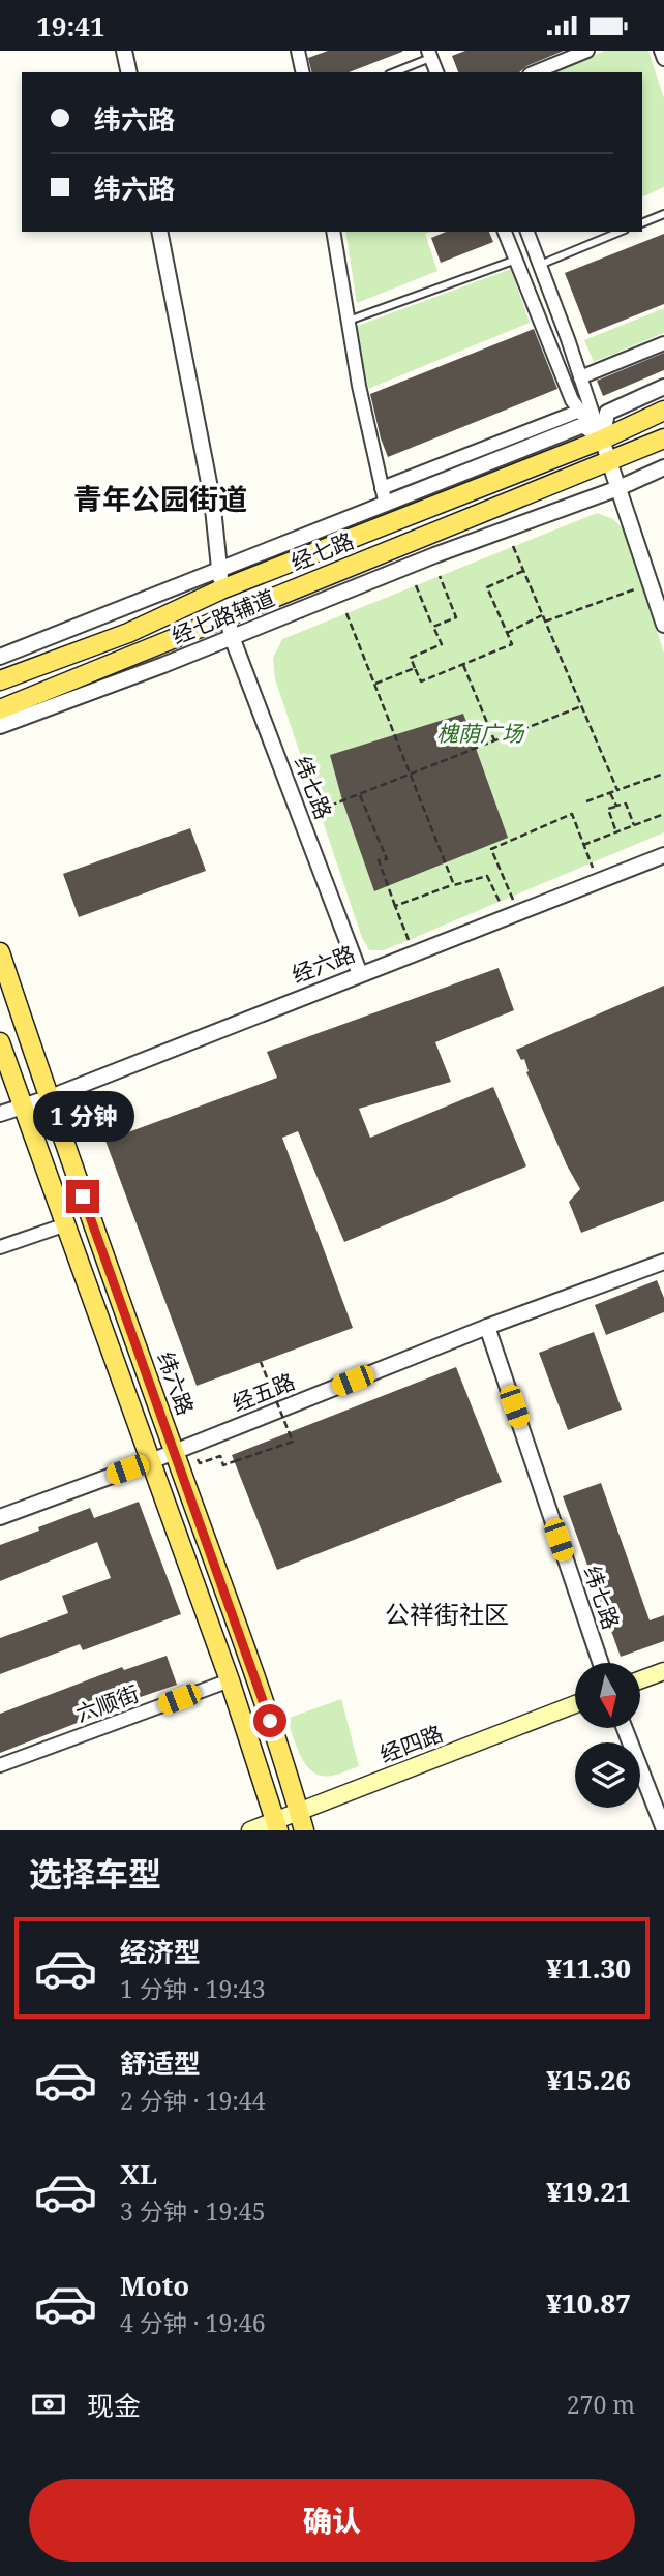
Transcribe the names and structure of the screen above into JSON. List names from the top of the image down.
{
  "streets": {
    "main road": ["经七路", "纬六路", "经四路"],
    "street": [
      "经七路辅道",
      "纬七路",
      "经六路",
      "经五路",
      "六顺街"
    ]
  },
  "crossings": [
    ["经七路", "纬七路"],
    ["经七路辅道", "纬七路"],
    ["纬七路", "经六路"],
    ["纬七路", "经五路"],
    ["经六路", "纬六路"],
    ["纬六路", "经五路"],
    ["纬六路", "经四路"]
  ],
  "districts": ["青年公园街道", "公祥街社区"],
  "parks": ["槐荫广场"],
  "north": "bottom",
  "page": {
    "status": "19:41",
    "banner": ["纬六路", "纬六路"],
    "bubble": "1 分钟",
    "heading": "选择车型",
    "list": [
      {
        "name": "经济型",
        "note": "1 分钟 · 19:43",
        "value": "¥11.30"
      },
      {
        "name": "舒适型",
        "note": "2 分钟 · 19:44",
        "value": "¥15.26"
      },
      {
        "name": "XL",
        "note": "3 分钟 · 19:45",
        "value": "¥19.21"
      },
      {
        "name": "Moto",
        "note": "4 分钟 · 19:46",
        "value": "¥10.87"
      }
    ],
    "pay": ["现金", "270 m"],
    "buttons": "确认"
  }
}
